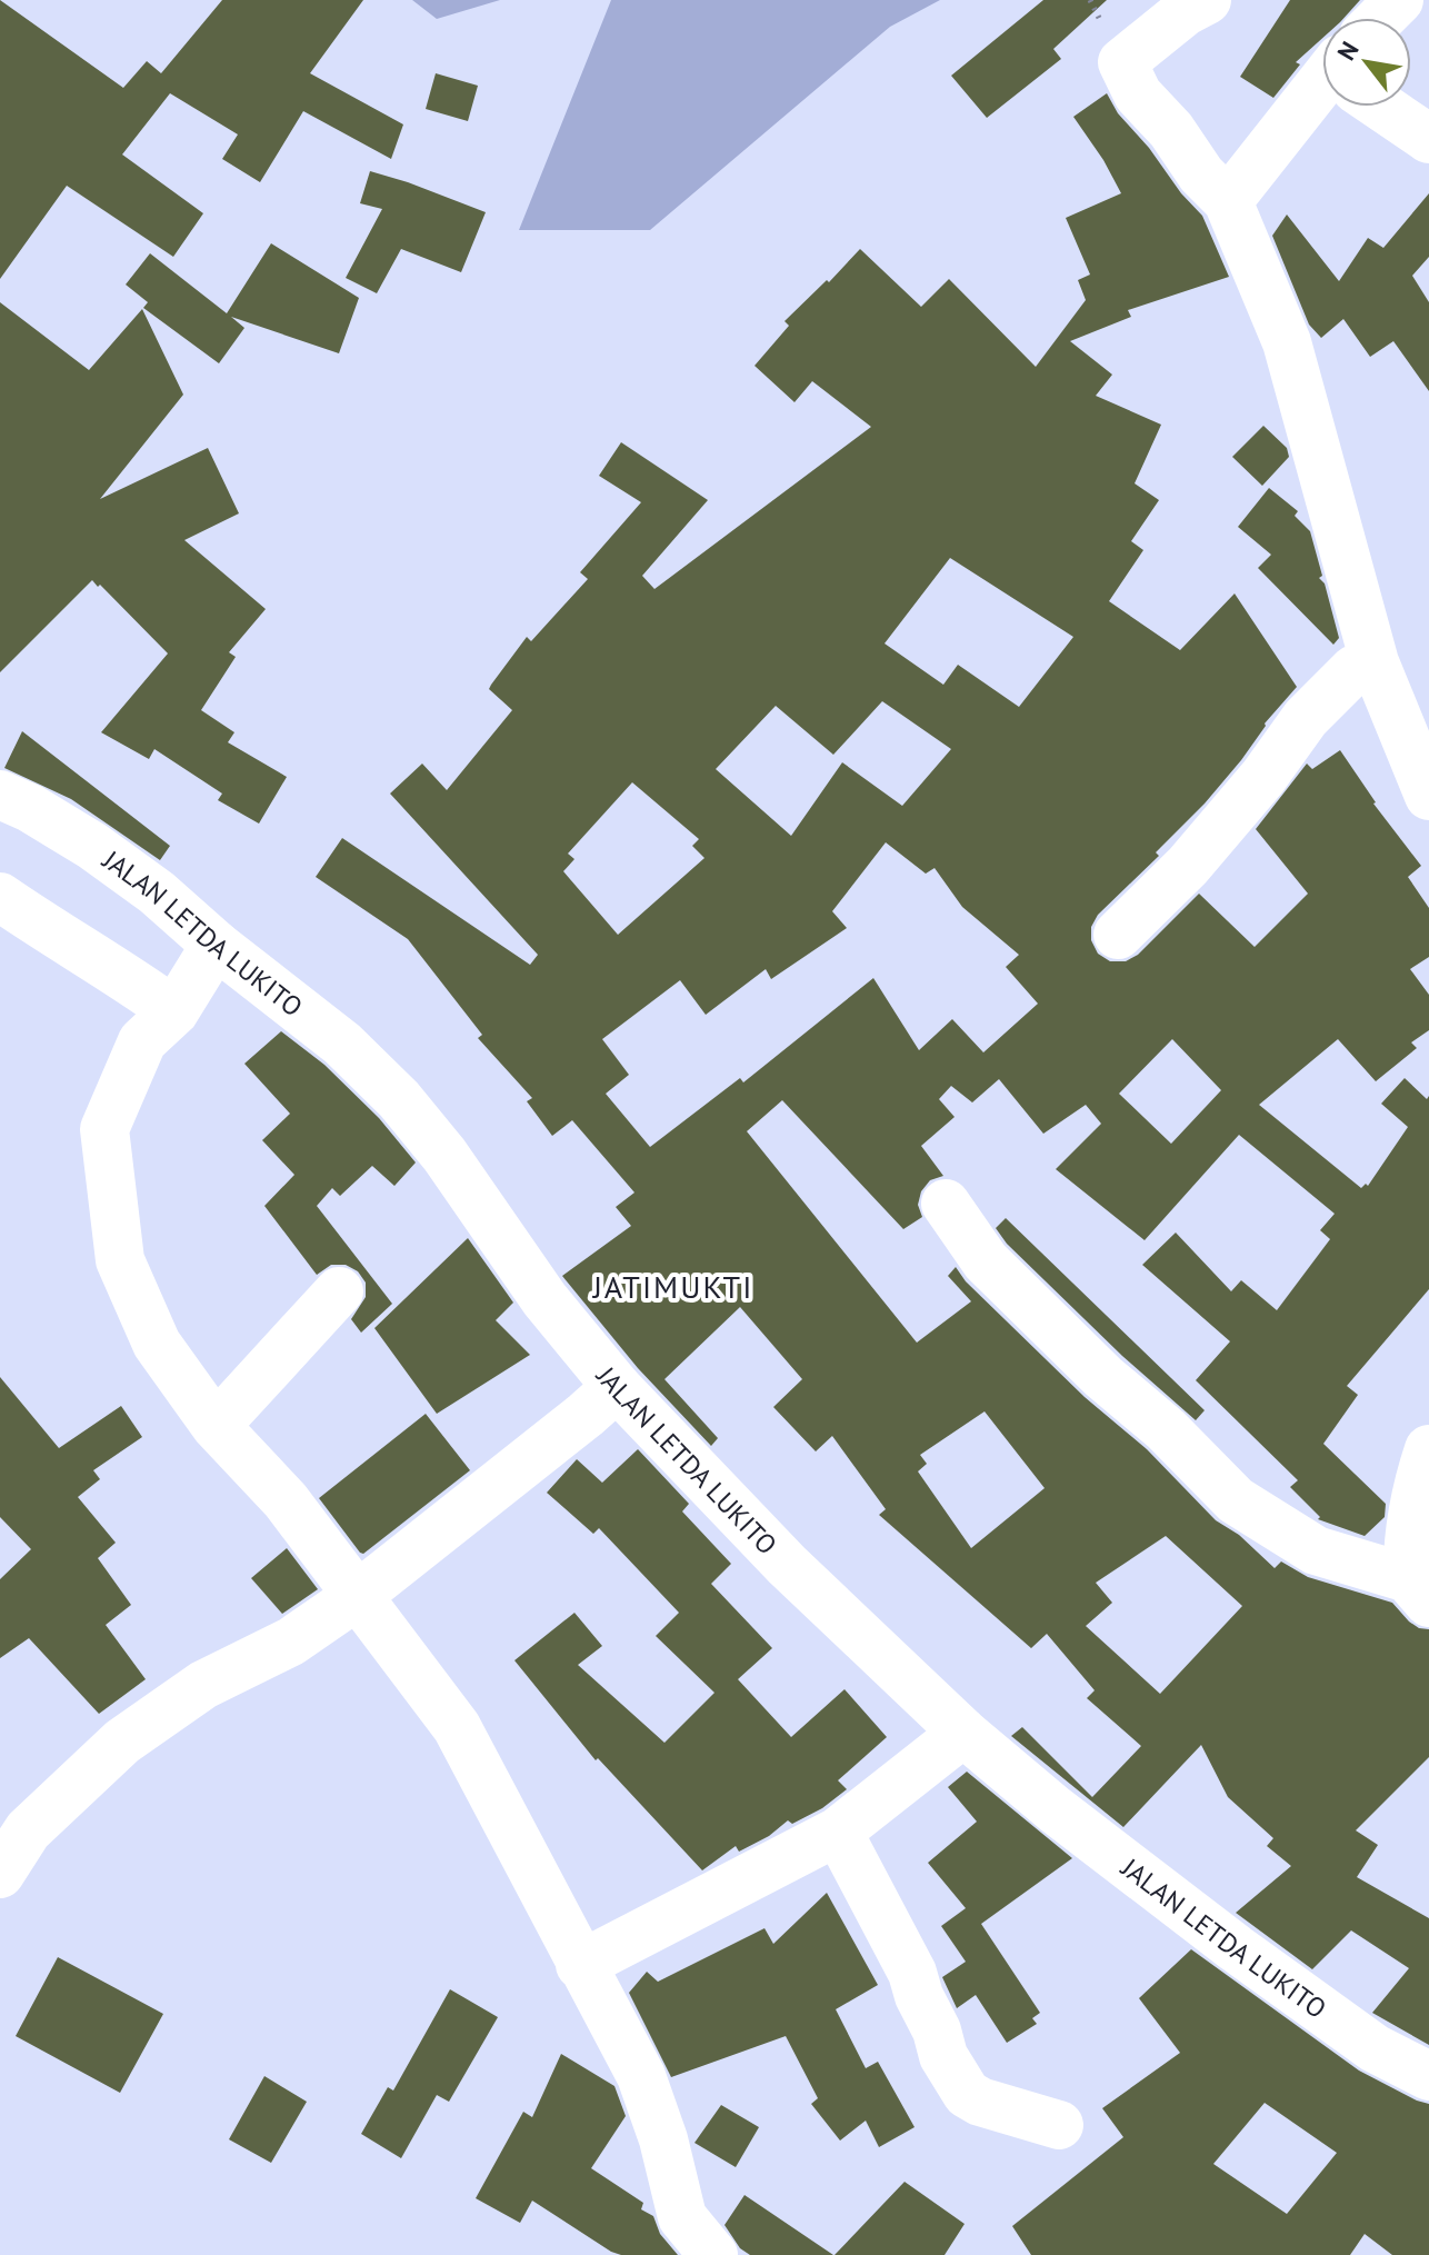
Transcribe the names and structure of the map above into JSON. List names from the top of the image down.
{
  "streets": {
    "street": ["JALAN LETDA LUKITO"]
  },
  "districts": ["JATIMUKTI"],
  "north": "top left"
}
